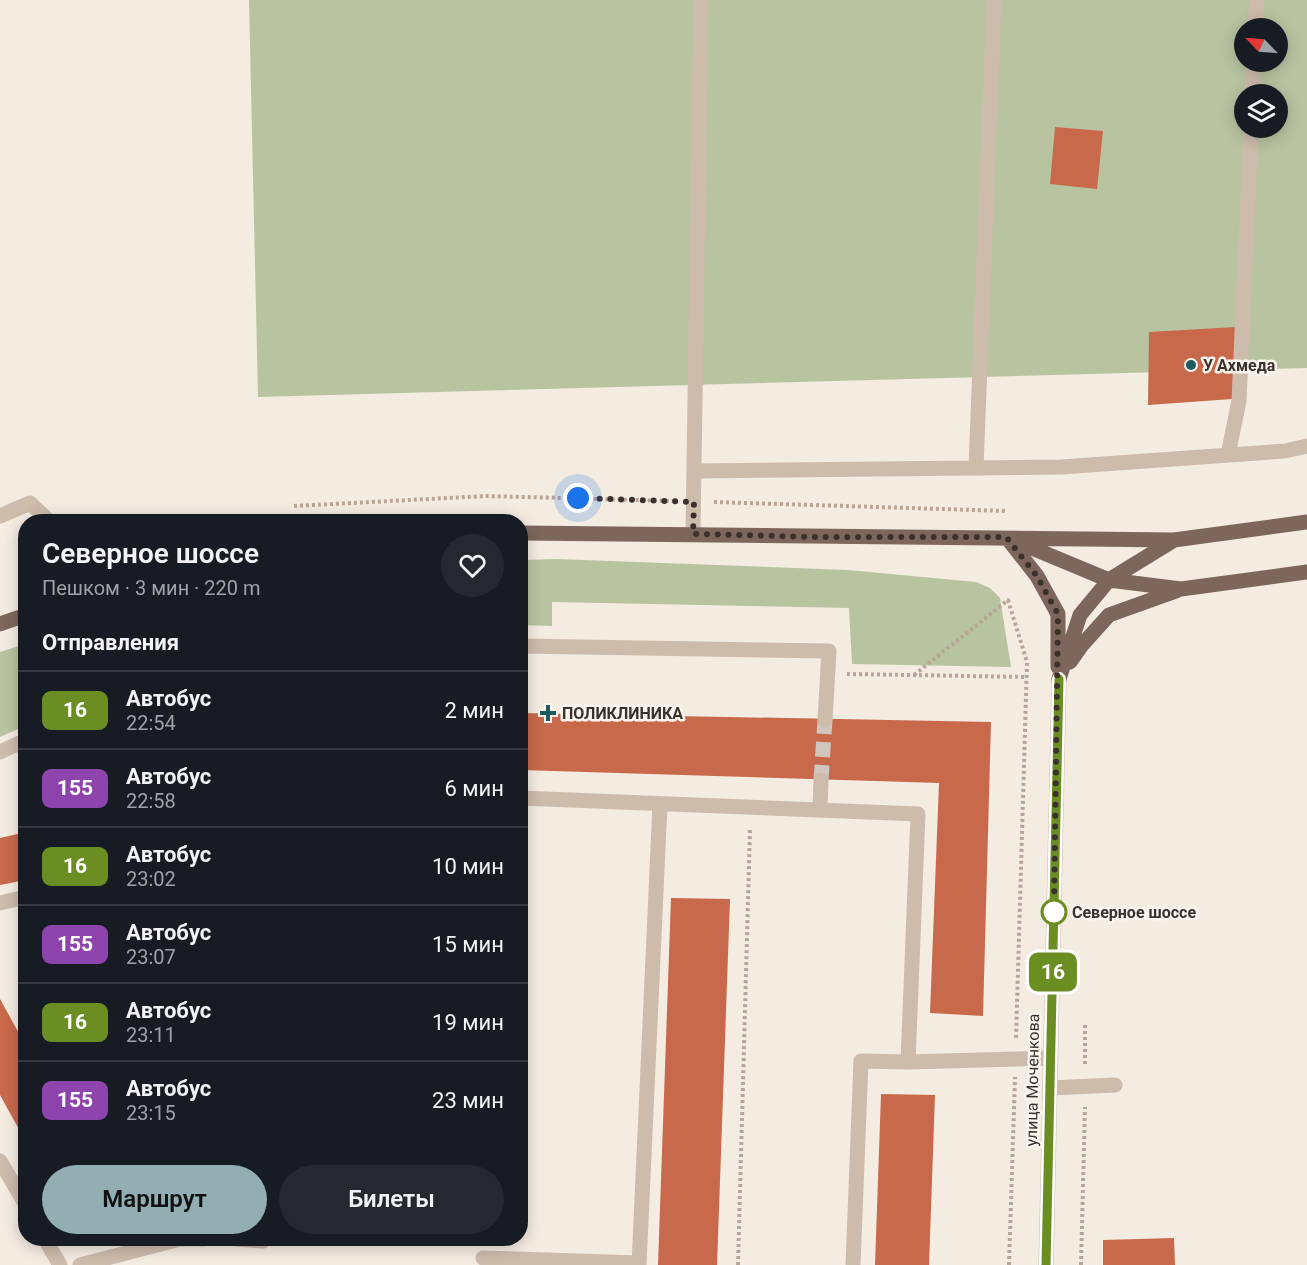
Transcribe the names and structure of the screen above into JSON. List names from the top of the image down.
{
  "streets": {
    "street": ["улица Моченкова"]
  },
  "places": {
    "other": ["У Ахмеда", "Северное шоссе"],
    "health": ["ПОЛИКЛИНИКА"]
  },
  "lines": ["bus line 16"],
  "north": "top left",
  "page": {
    "on_map": "16",
    "heading": [
      ["Северное шоссе", "Пешком · 3 мин · 220 m"],
      "Отправления"
    ],
    "list": [
      {
        "mark": "16",
        "name": "Автобус",
        "note": "22:54",
        "value": "2 мин"
      },
      {
        "mark": "155",
        "name": "Автобус",
        "note": "22:58",
        "value": "6 мин"
      },
      {
        "mark": "16",
        "name": "Автобус",
        "note": "23:02",
        "value": "10 мин"
      },
      {
        "mark": "155",
        "name": "Автобус",
        "note": "23:07",
        "value": "15 мин"
      },
      {
        "mark": "16",
        "name": "Автобус",
        "note": "23:11",
        "value": "19 мин"
      },
      {
        "mark": "155",
        "name": "Автобус",
        "note": "23:15",
        "value": "23 мин"
      }
    ],
    "buttons": ["Маршрут", "Билеты"]
  }
}
